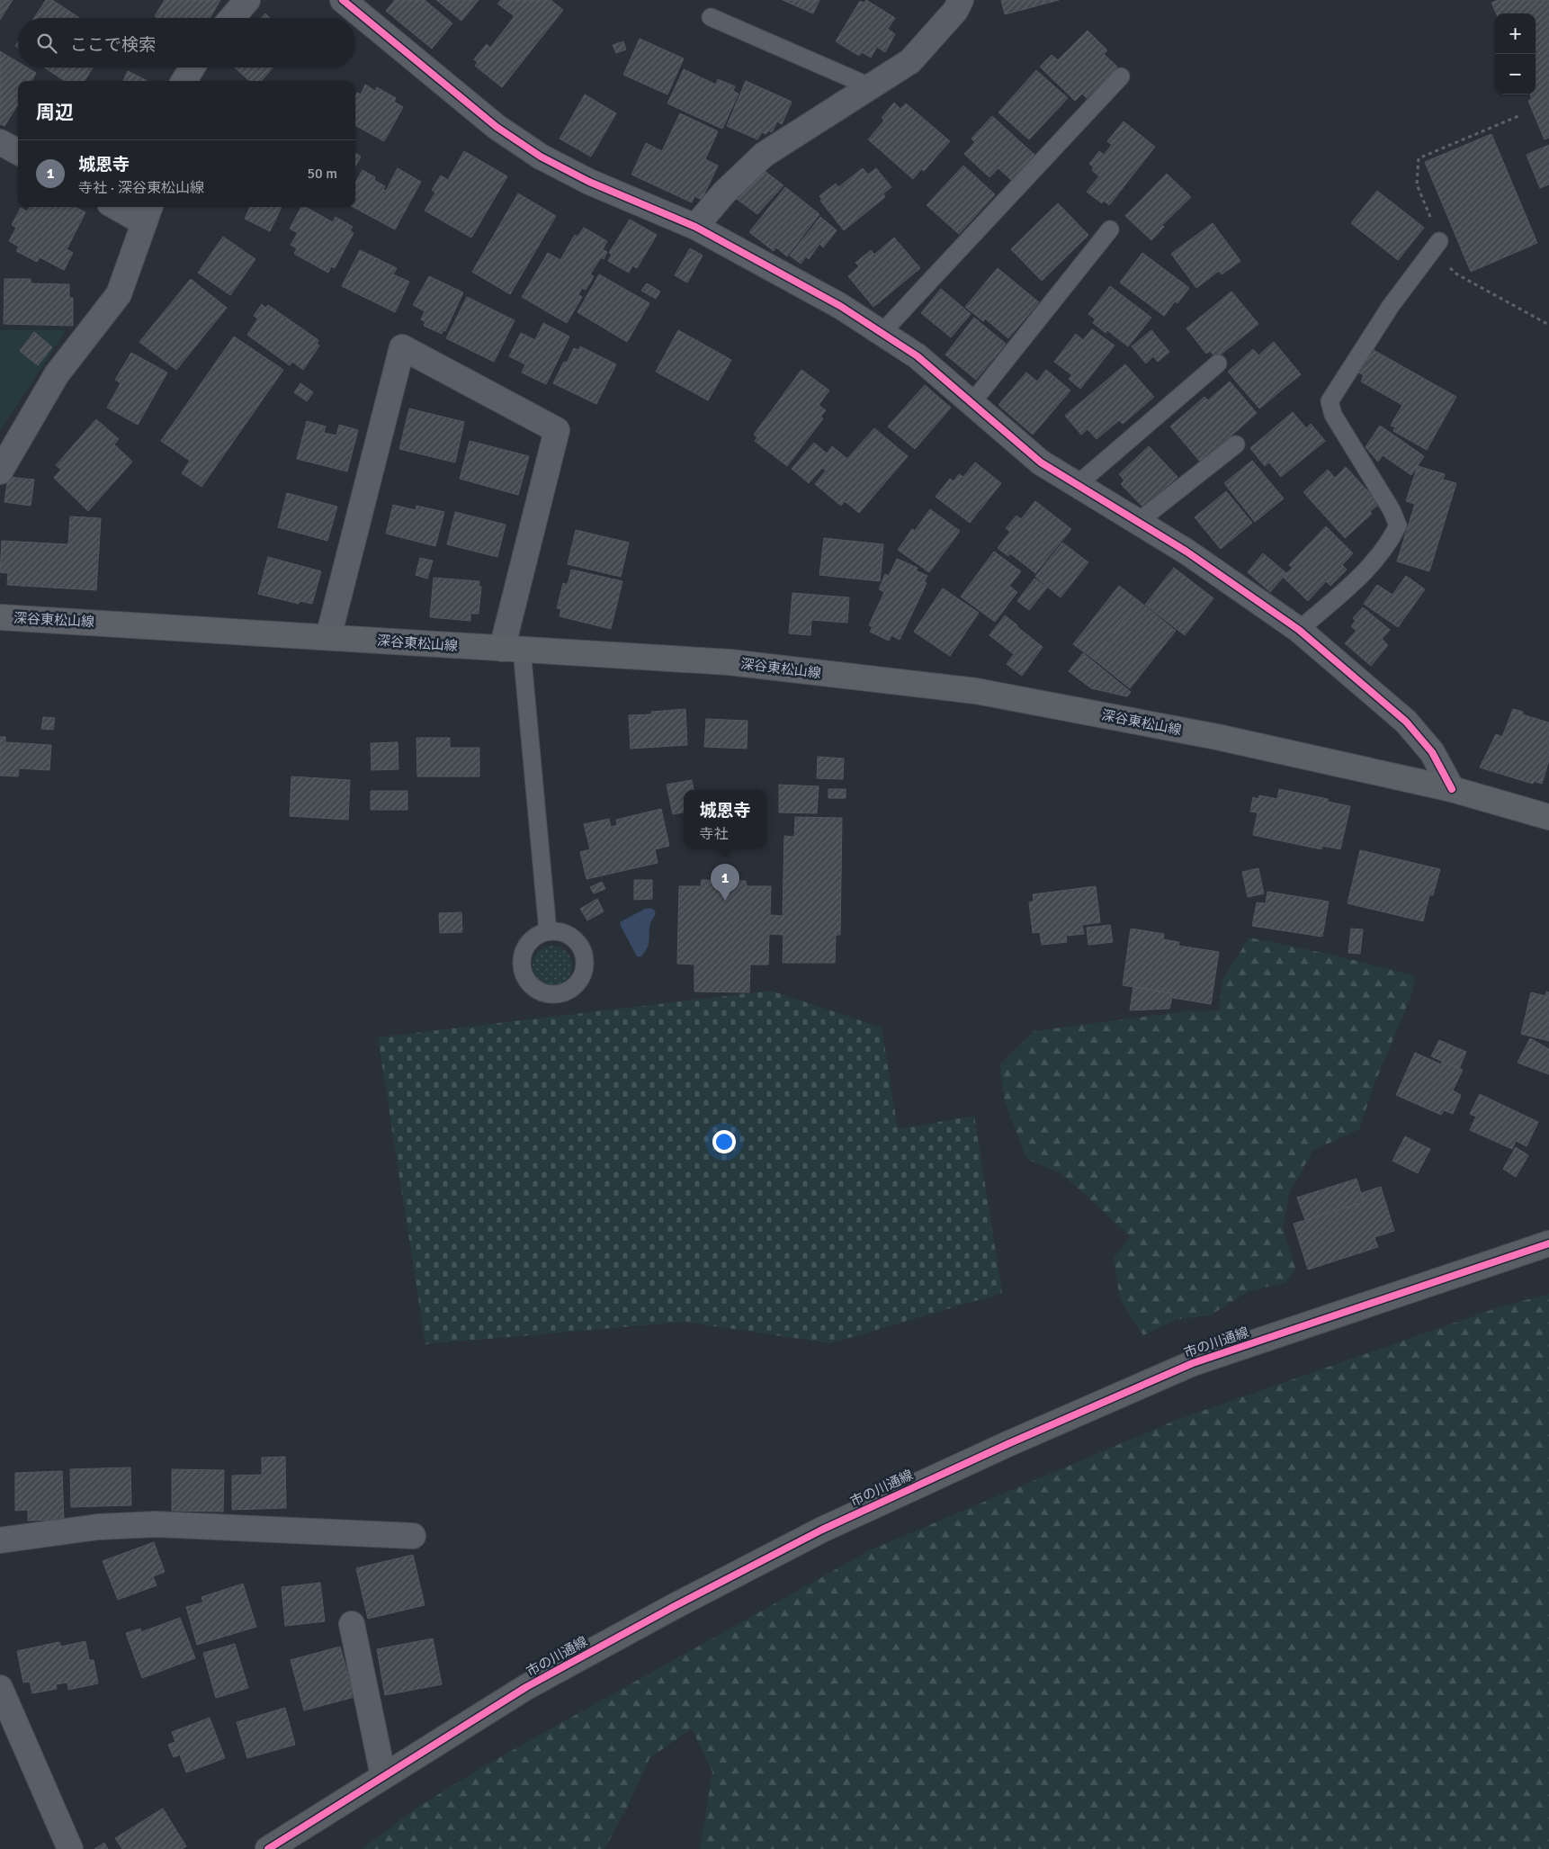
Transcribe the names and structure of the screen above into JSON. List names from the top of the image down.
{
  "streets": {
    "main road": ["深谷東松山線"],
    "street": ["市の川通線"]
  },
  "page": {
    "map_buttons": ["+", "−"],
    "search": "ここで検索",
    "heading": "周辺",
    "list": [
      {
        "mark": "1",
        "name": "城恩寺",
        "note": "寺社 · 深谷東松山線",
        "value": "50 m"
      }
    ],
    "popup": ["城恩寺", "寺社"],
    "pins": "1"
  }
}
